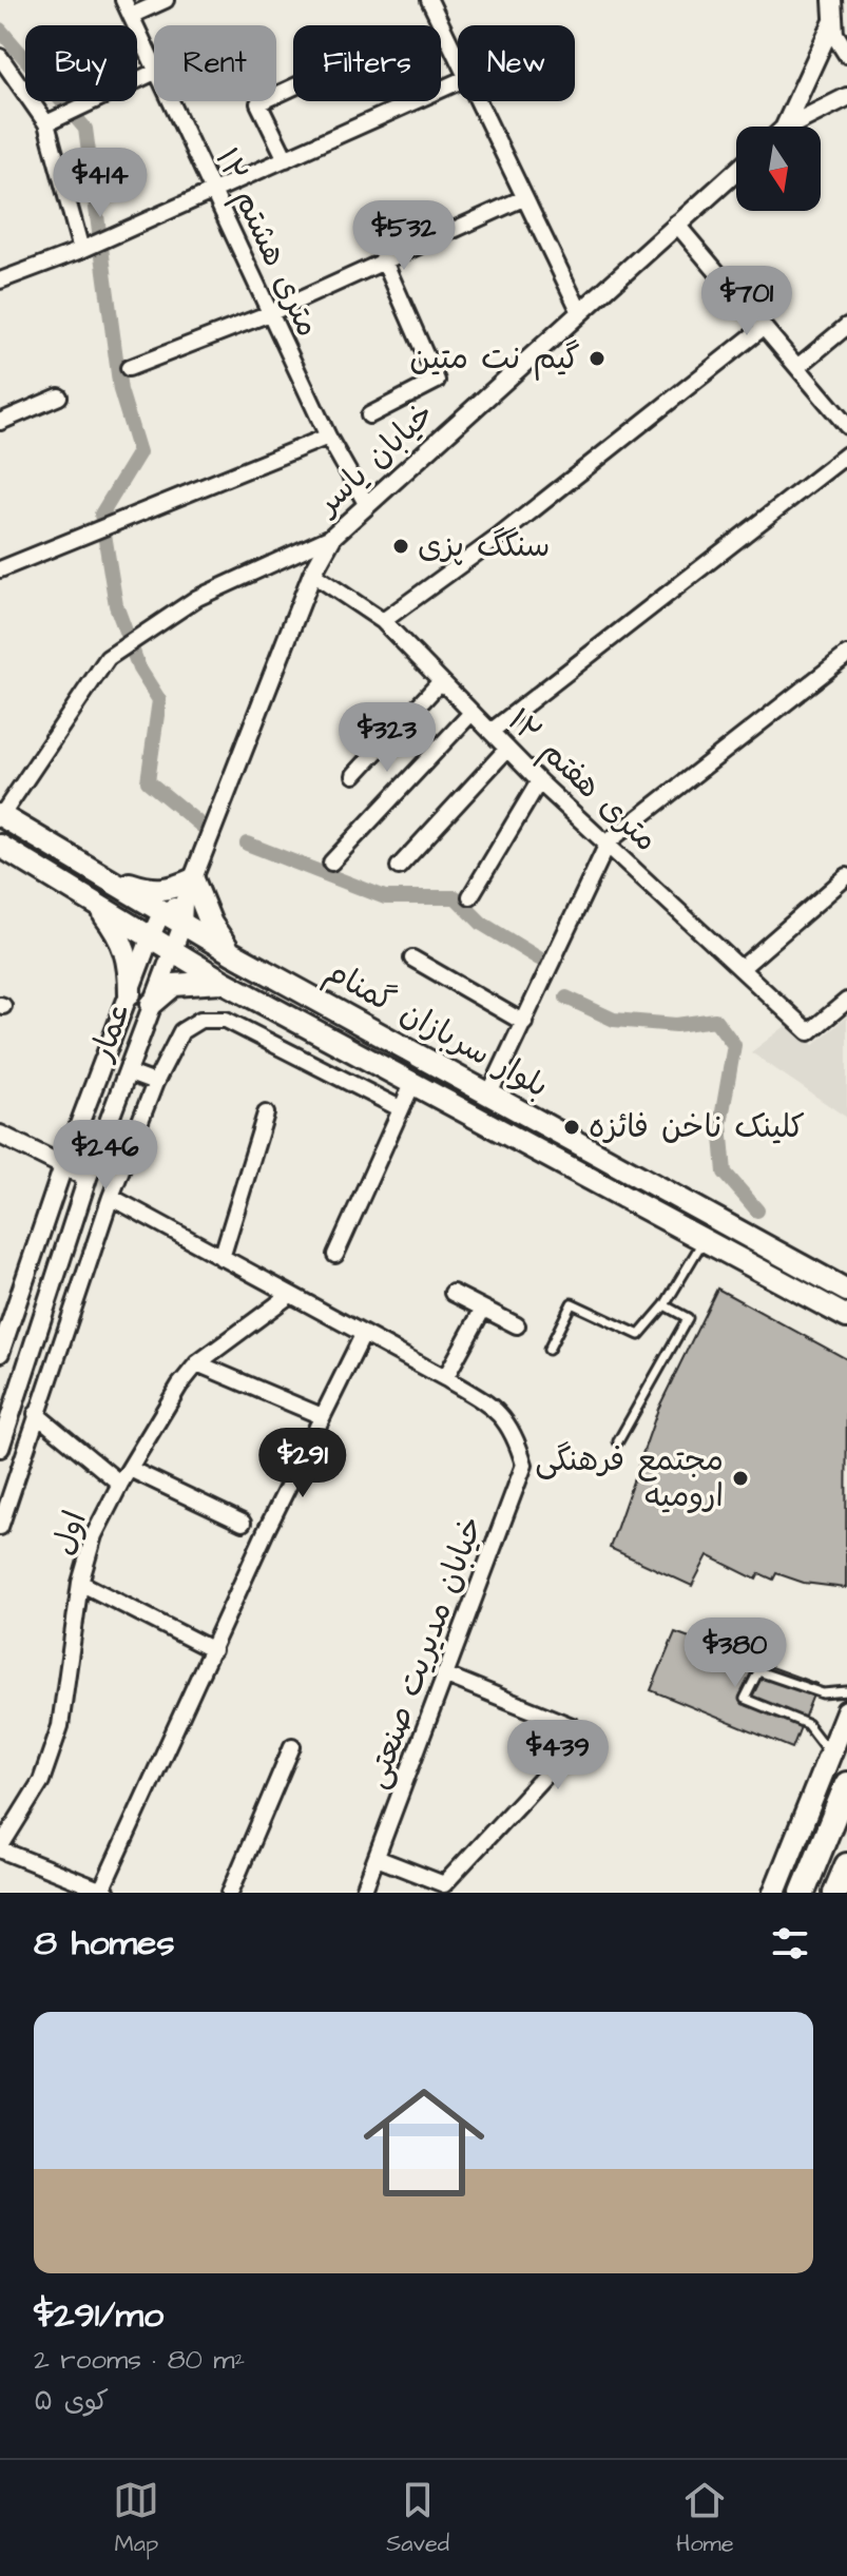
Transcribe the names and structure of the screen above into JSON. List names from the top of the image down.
{
  "streets": {
    "main road": ["بلوار سربازان گمنام"],
    "street": [
      "۱۲ متری هشتم",
      "خیابان یاسر",
      "۱۲ متری هفتم",
      "عمار",
      "اول",
      "خیابان مدیریت صنعتی"
    ]
  },
  "crossings": [
    ["۱۲ متری هشتم", "خیابان یاسر"],
    ["خیابان یاسر", "۱۲ متری هفتم"],
    ["خیابان یاسر", "بلوار سربازان گمنام"],
    ["خیابان یاسر", "عمار"],
    ["بلوار سربازان گمنام", "عمار"]
  ],
  "places": [
    "گیم نت متین",
    "سنگگ پزی",
    "کلینک ناخن فائزه",
    "مجتمع فرهنگی ارومیه"
  ],
  "north": "bottom",
  "page": {
    "chip": [
      "Buy",
      "Rent",
      "Filters",
      "New"
    ],
    "price": [
      "$414",
      "$532",
      "$701",
      "$323",
      "$246",
      "$291",
      "$380",
      "$439"
    ],
    "heading": "8 homes",
    "list": [
      {
        "name": "$291/mo",
        "note": "2 rooms · 80 m² · کوی ۵"
      }
    ],
    "tabs": ["Map", "Saved", "Home"]
  }
}
